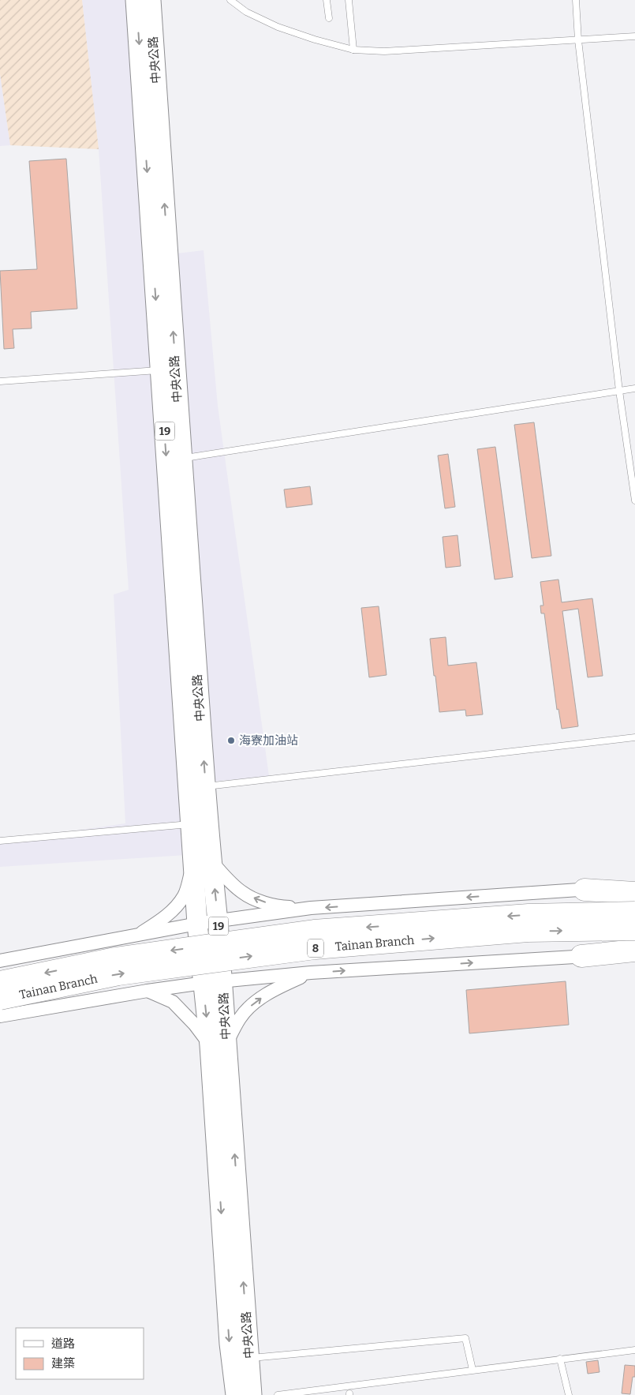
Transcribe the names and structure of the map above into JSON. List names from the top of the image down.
{
  "streets": {
    "highway": ["Tainan Branch", "8"],
    "main road": ["中央公路", "19"]
  },
  "places": ["海寮加油站"],
  "legend": ["道路", "建築"]
}
